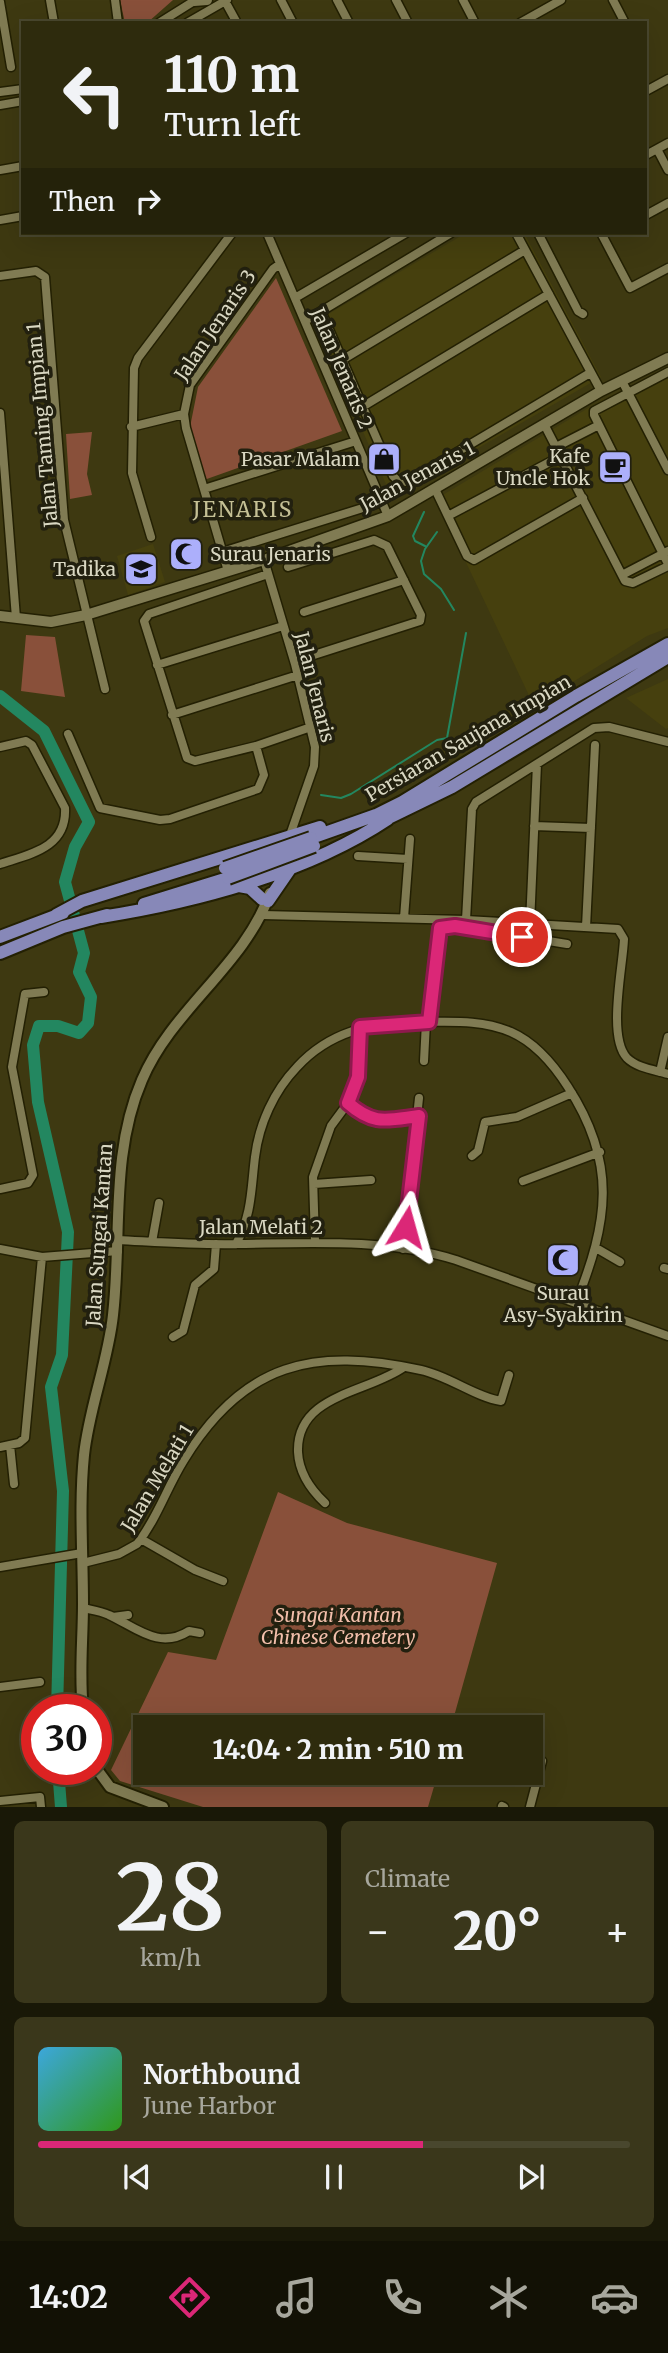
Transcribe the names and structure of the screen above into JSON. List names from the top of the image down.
{
  "streets": {
    "highway": ["Persiaran Saujana Impian"],
    "main road": ["Jalan Sungai Kantan"],
    "street": [
      "Jalan Jenaris 3",
      "Jalan Jenaris 2",
      "Jalan Taming Impian 1",
      "Jalan Jenaris 1",
      "Jalan Jenaris",
      "Jalan Melati 2",
      "Jalan Melati 1"
    ]
  },
  "crossings": [
    ["Jalan Jenaris 3", "Jalan Jenaris 2"],
    ["Jalan Jenaris 2", "Jalan Jenaris 1"],
    ["Jalan Taming Impian 1", "Jalan Jenaris 1"],
    ["Jalan Jenaris 1", "Jalan Jenaris"],
    ["Jalan Jenaris", "Jalan Sungai Kantan"],
    ["Jalan Melati 2", "Jalan Sungai Kantan"],
    ["Jalan Sungai Kantan", "Jalan Melati 1"]
  ],
  "districts": ["JENARIS"],
  "parks": ["Sungai Kantan Chinese Cemetery"],
  "places": {
    "shop": ["Pasar Malam"],
    "cafe": ["Kafe Uncle Hok"],
    "mosque": ["Surau Jenaris", "Surau Asy-Syakirin"],
    "school or university": ["Tadika"]
  },
  "page": {
    "turn": ["110 m", "Turn left"],
    "then": "Then",
    "limit": "30",
    "trip": "14:04 · 2 min · 510 m",
    "tile": [
      ["28", "km/h"],
      "Climate"
    ],
    "heat": ["−", "20°", "+"],
    "song": ["Northbound", "June Harbor"],
    "tabs": "14:02"
  }
}
